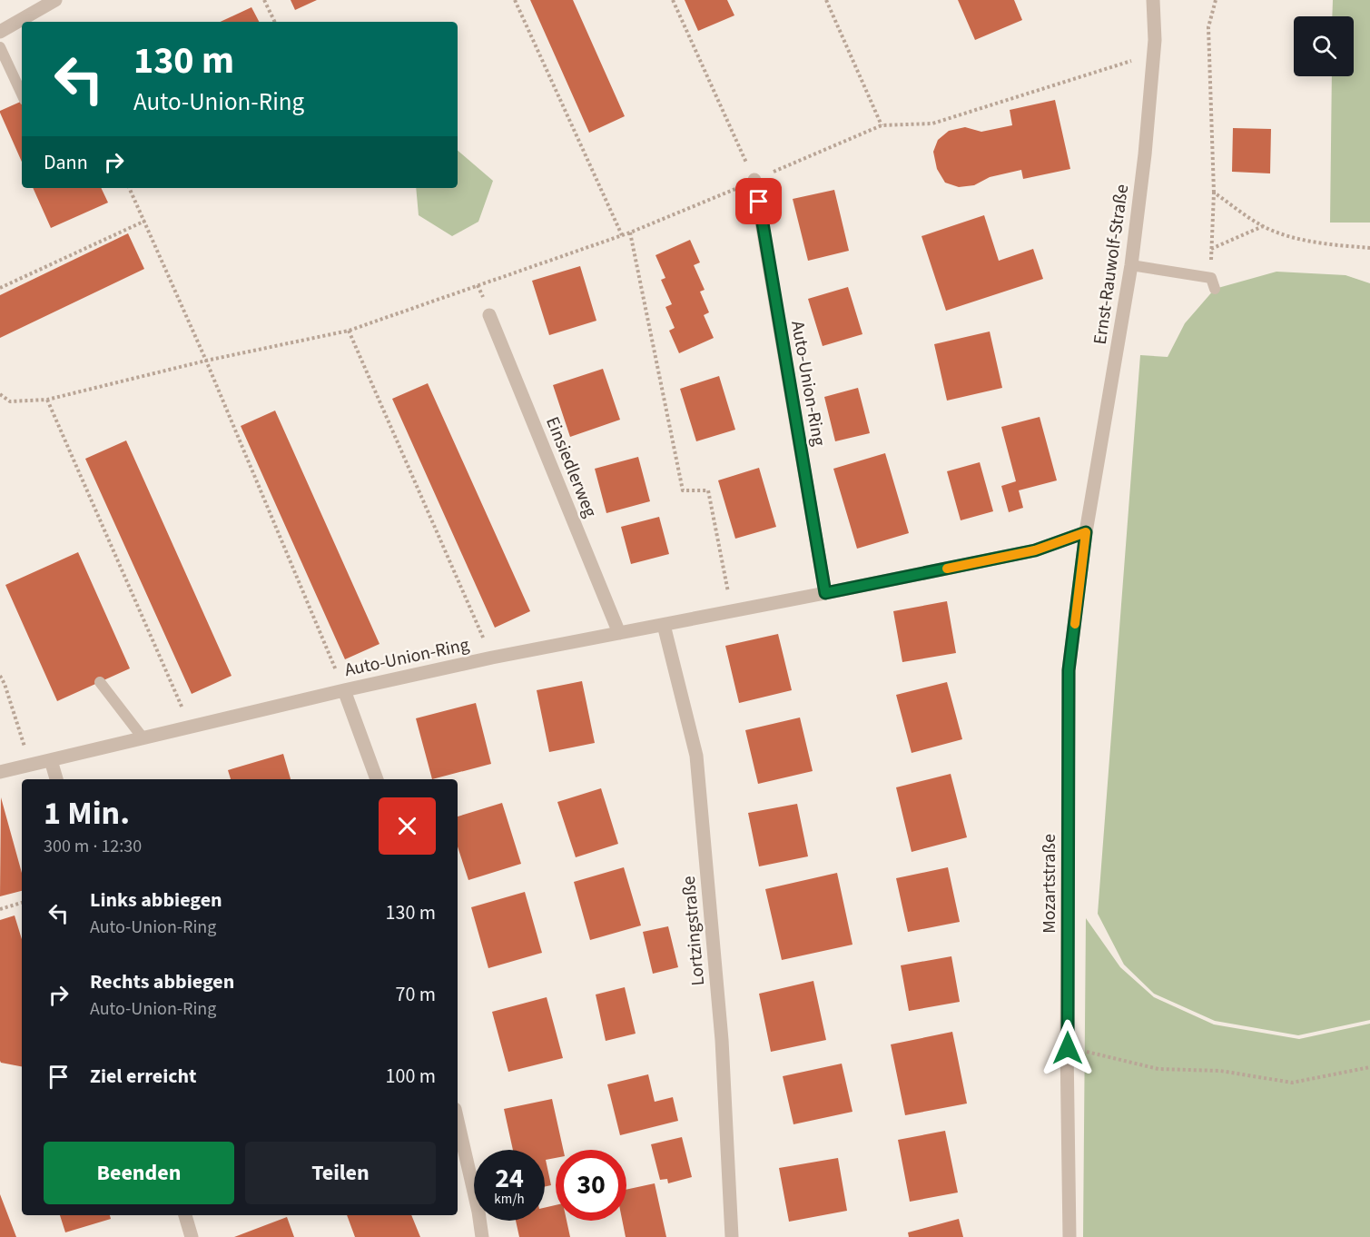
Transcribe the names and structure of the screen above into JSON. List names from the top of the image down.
{
  "streets": {
    "street": [
      "Ernst-Rauwolf-Straße",
      "Auto-Union-Ring",
      "Einsiedlerweg",
      "Mozartstraße",
      "Lortzingstraße"
    ]
  },
  "crossings": [
    ["Ernst-Rauwolf-Straße", "Auto-Union-Ring"],
    ["Ernst-Rauwolf-Straße", "Mozartstraße"],
    ["Auto-Union-Ring", "Einsiedlerweg"],
    ["Auto-Union-Ring", "Mozartstraße"],
    ["Auto-Union-Ring", "Lortzingstraße"]
  ],
  "page": {
    "turn": ["130 m", "Auto-Union-Ring"],
    "then": "Dann",
    "heading": ["1 Min.", "300 m · 12:30"],
    "list": [
      {
        "name": "Links abbiegen",
        "note": "Auto-Union-Ring",
        "value": "130 m"
      },
      {
        "name": "Rechts abbiegen",
        "note": "Auto-Union-Ring",
        "value": "70 m"
      },
      {
        "name": "Ziel erreicht",
        "value": "100 m"
      }
    ],
    "buttons": ["Beenden", "Teilen"],
    "speed": "24 km/h",
    "limit": "30"
  }
}
